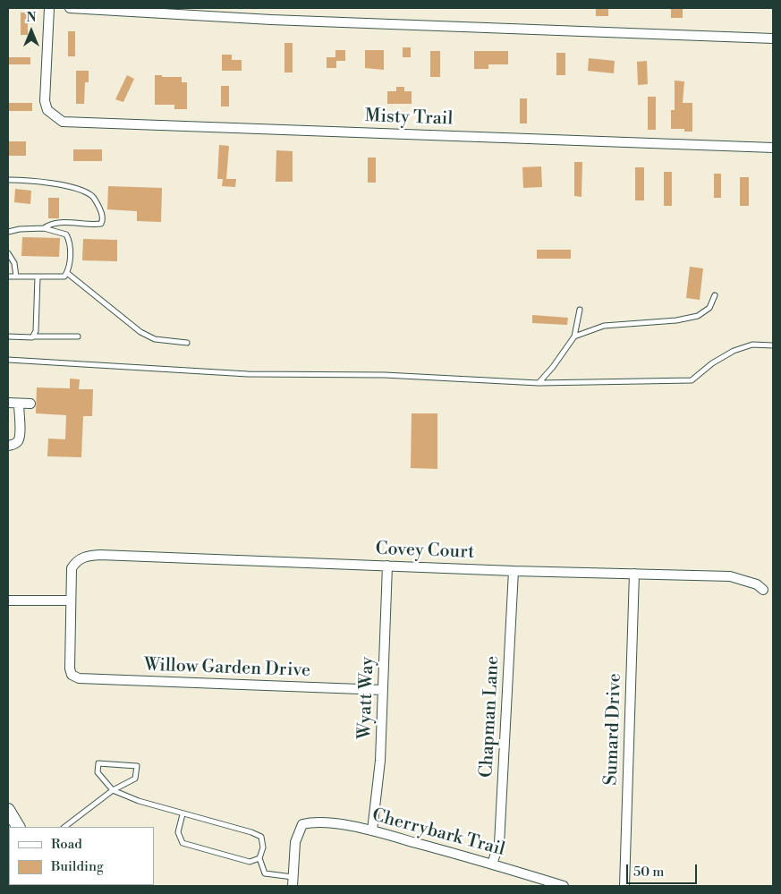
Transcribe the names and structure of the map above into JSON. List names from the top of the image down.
{
  "streets": {
    "street": [
      "Misty Trail",
      "Covey Court",
      "Willow Garden Drive",
      "Wyatt Way",
      "Chapman Lane",
      "Sumard Drive",
      "Cherrybark Trail"
    ]
  },
  "crossings": [
    ["Covey Court", "Willow Garden Drive"],
    ["Covey Court", "Wyatt Way"],
    ["Covey Court", "Chapman Lane"],
    ["Covey Court", "Sumard Drive"],
    ["Willow Garden Drive", "Wyatt Way"],
    ["Wyatt Way", "Cherrybark Trail"],
    ["Chapman Lane", "Cherrybark Trail"]
  ],
  "legend": ["Road", "Building"],
  "scale_bar": "50 m",
  "north": "top"
}
